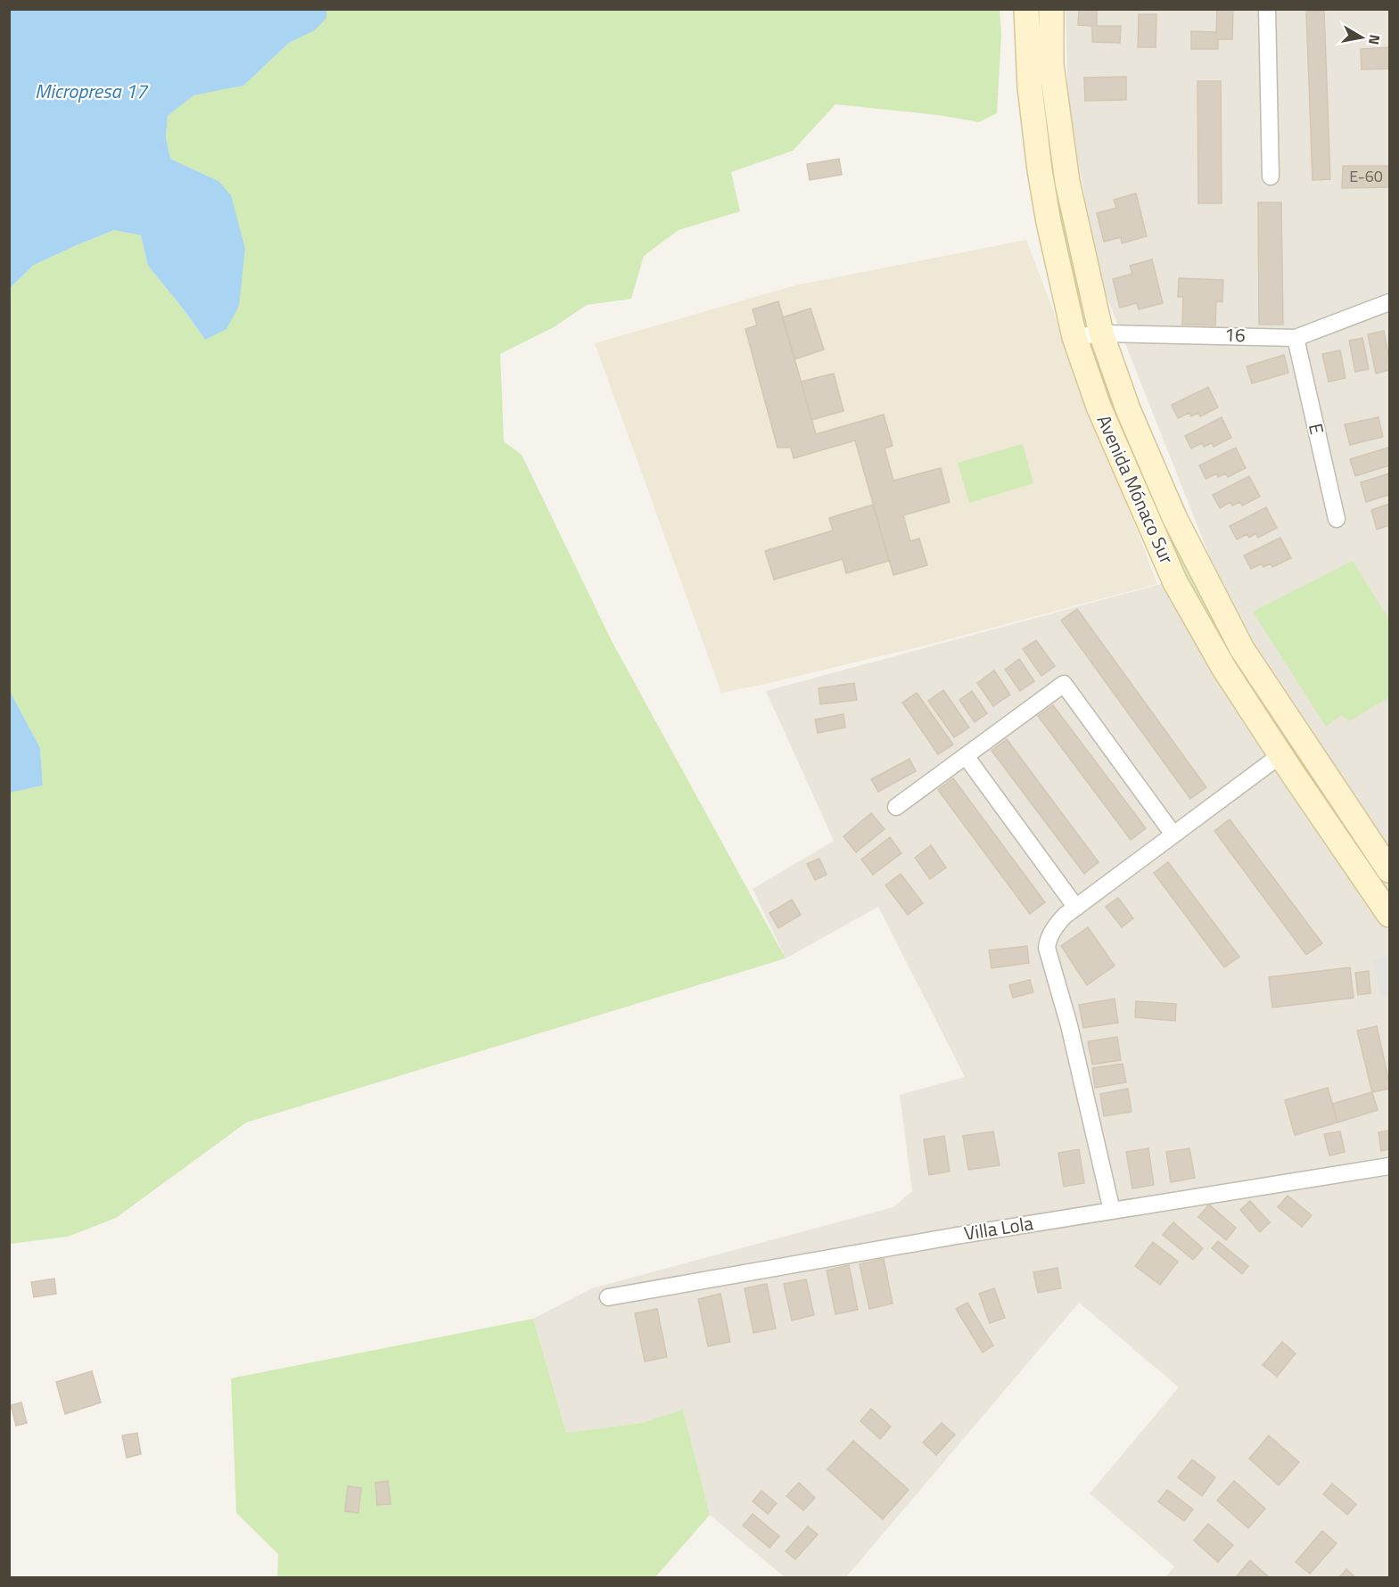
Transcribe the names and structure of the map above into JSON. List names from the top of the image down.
{
  "streets": {
    "main road": ["Avenida Mónaco Sur"],
    "street": ["16", "E", "Villa Lola"]
  },
  "crossings": [
    ["16", "E"],
    ["16", "Avenida Mónaco Sur"]
  ],
  "water": ["Micropresa 17"],
  "house_numbers": ["E-60"],
  "north": "right"
}
